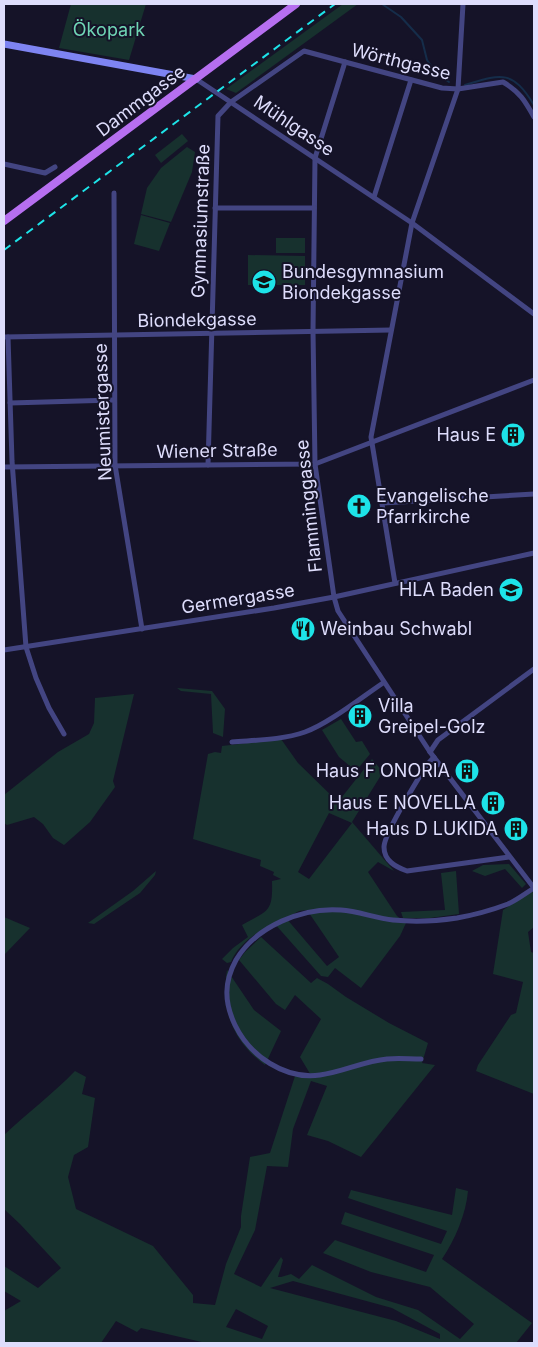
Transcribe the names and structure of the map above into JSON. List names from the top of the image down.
{
  "streets": {
    "main road": ["Dammgasse"],
    "street": [
      "Wörthgasse",
      "Mühlgasse",
      "Gymnasiumstraße",
      "Biondekgasse",
      "Neumistergasse",
      "Wiener Straße",
      "Flamminggasse",
      "Germergasse"
    ]
  },
  "crossings": [
    ["Wörthgasse", "Mühlgasse"],
    ["Wörthgasse", "Gymnasiumstraße"],
    ["Wörthgasse", "Flamminggasse"],
    ["Dammgasse", "Mühlgasse"],
    ["Mühlgasse", "Gymnasiumstraße"],
    ["Mühlgasse", "Flamminggasse"],
    ["Gymnasiumstraße", "Biondekgasse"],
    ["Gymnasiumstraße", "Wiener Straße"],
    ["Biondekgasse", "Neumistergasse"],
    ["Biondekgasse", "Flamminggasse"],
    ["Neumistergasse", "Wiener Straße"],
    ["Neumistergasse", "Germergasse"],
    ["Wiener Straße", "Flamminggasse"],
    ["Flamminggasse", "Germergasse"]
  ],
  "parks": ["Ökopark"],
  "places": {
    "school or university": ["Bundesgymnasium Biondekgasse", "HLA Baden"],
    "building": [
      "Haus E",
      "Villa Greipel-Golz",
      "Haus F ONORIA",
      "Haus E NOVELLA",
      "Haus D LUKIDA"
    ],
    "church": ["Evangelische Pfarrkirche"],
    "restaurant": ["Weinbau Schwabl"]
  }
}
